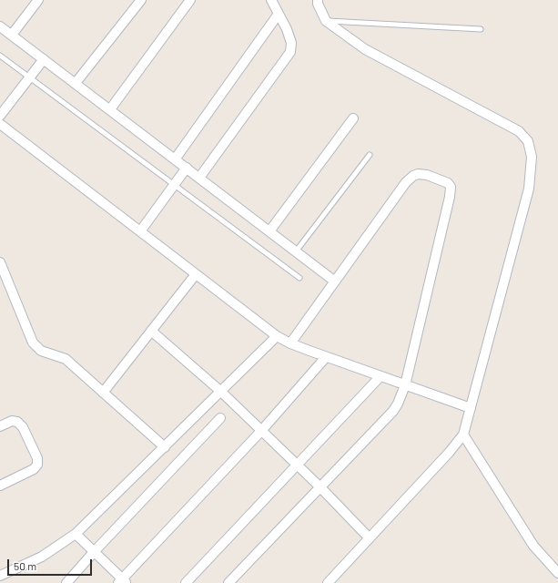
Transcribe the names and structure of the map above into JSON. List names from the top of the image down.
{
  "scale_bar": "50 m"
}
